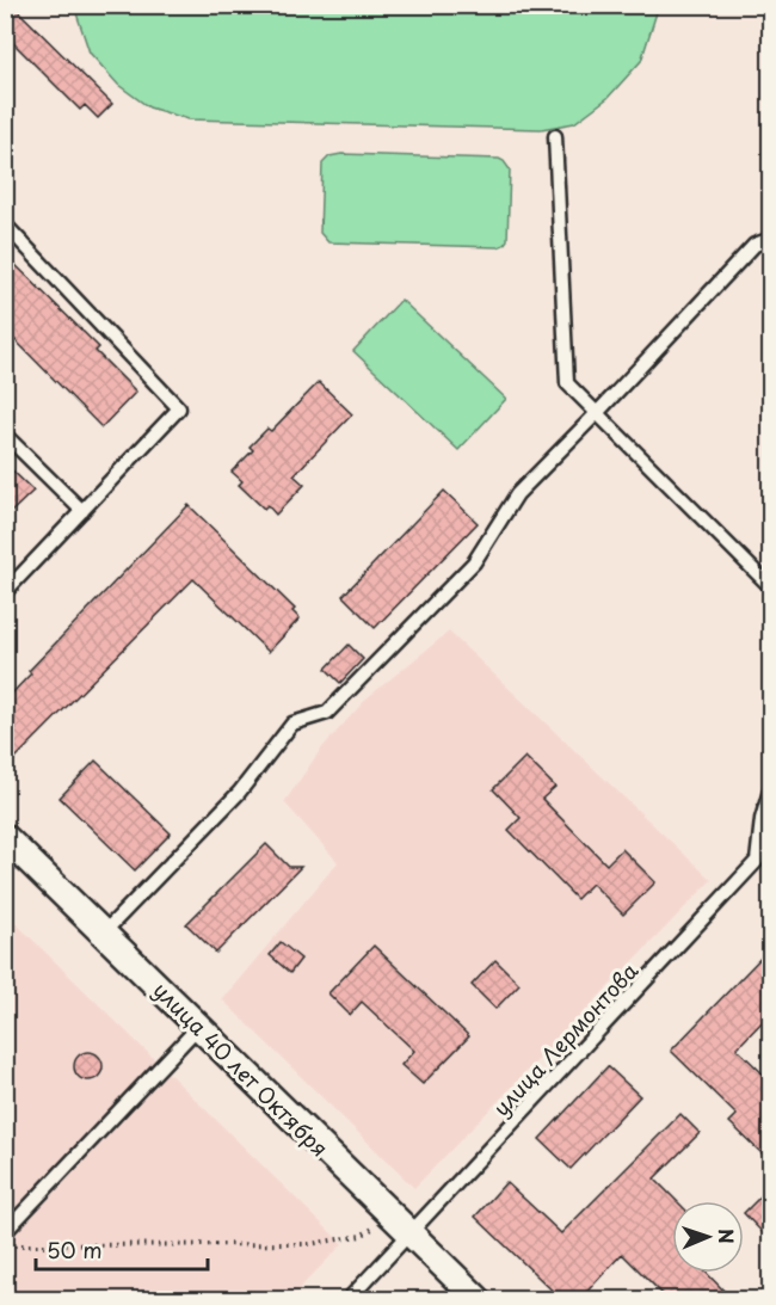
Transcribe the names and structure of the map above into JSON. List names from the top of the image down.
{
  "streets": {
    "street": ["улица 40 лет Октября"],
    "lane": ["улица Лермонтова"]
  },
  "crossings": [
    ["улица Лермонтова", "улица 40 лет Октября"]
  ],
  "scale_bar": "50 m",
  "north": "right"
}
